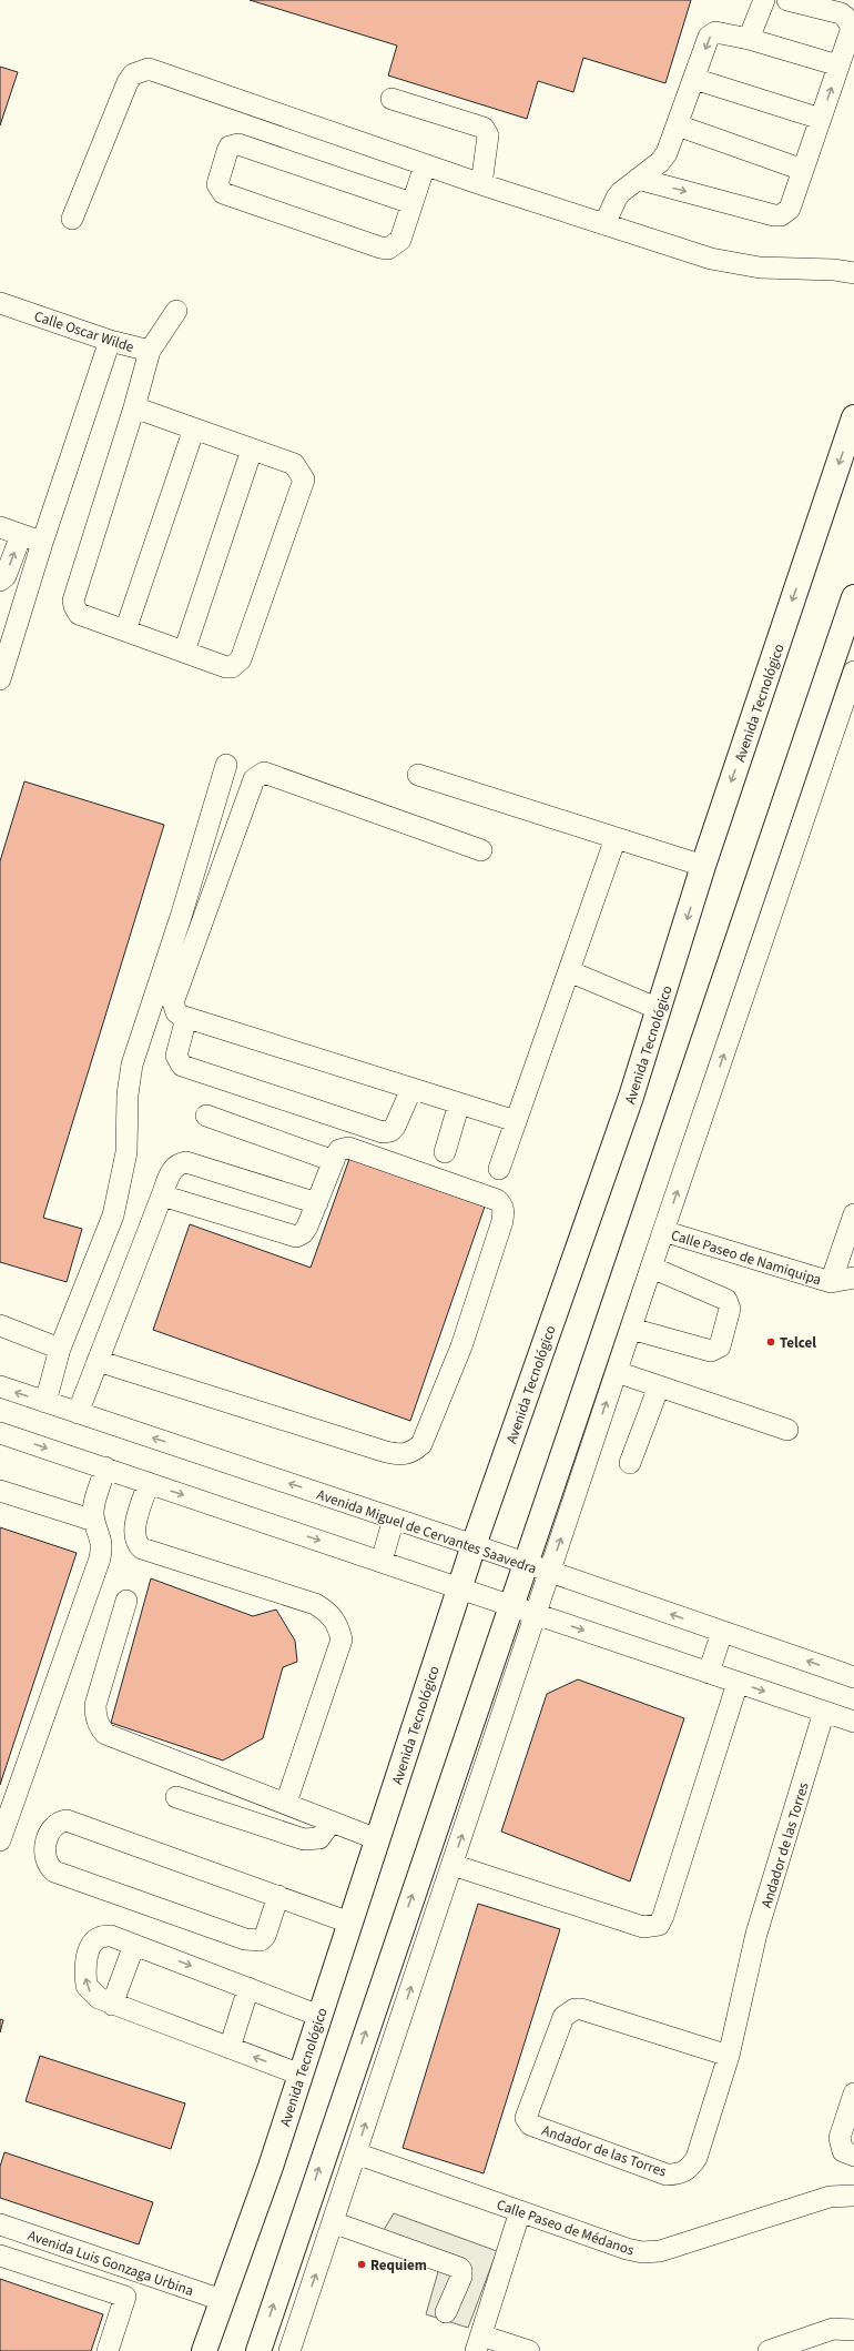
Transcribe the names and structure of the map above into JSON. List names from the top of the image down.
{
  "streets": {
    "main road": ["Avenida Tecnológico"],
    "street": [
      "Calle Oscar Wilde",
      "Calle Paseo de Namiquipa",
      "Avenida Miguel de Cervantes Saavedra",
      "Andador de las Torres",
      "Calle Paseo de Médanos",
      "Avenida Luis Gonzaga Urbina"
    ]
  },
  "crossings": [
    ["Avenida Tecnológico", "Avenida Miguel de Cervantes Saavedra"],
    ["Avenida Tecnológico", "Avenida Luis Gonzaga Urbina"]
  ],
  "places": ["Telcel", "Requiem"]
}
